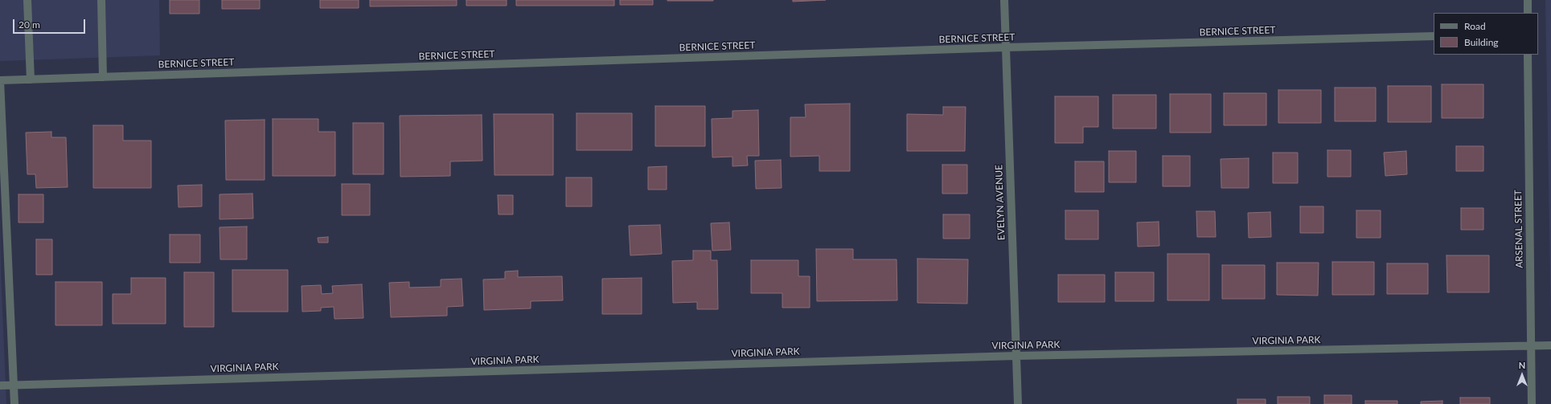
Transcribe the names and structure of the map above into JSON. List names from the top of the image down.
{
  "streets": {
    "street": [
      "BERNICE STREET",
      "EVELYN AVENUE",
      "ARSENAL STREET",
      "VIRGINIA PARK"
    ]
  },
  "crossings": [
    ["BERNICE STREET", "EVELYN AVENUE"],
    ["EVELYN AVENUE", "VIRGINIA PARK"],
    ["ARSENAL STREET", "VIRGINIA PARK"]
  ],
  "legend": ["Road", "Building"],
  "scale_bar": "20 m",
  "north": "top"
}
